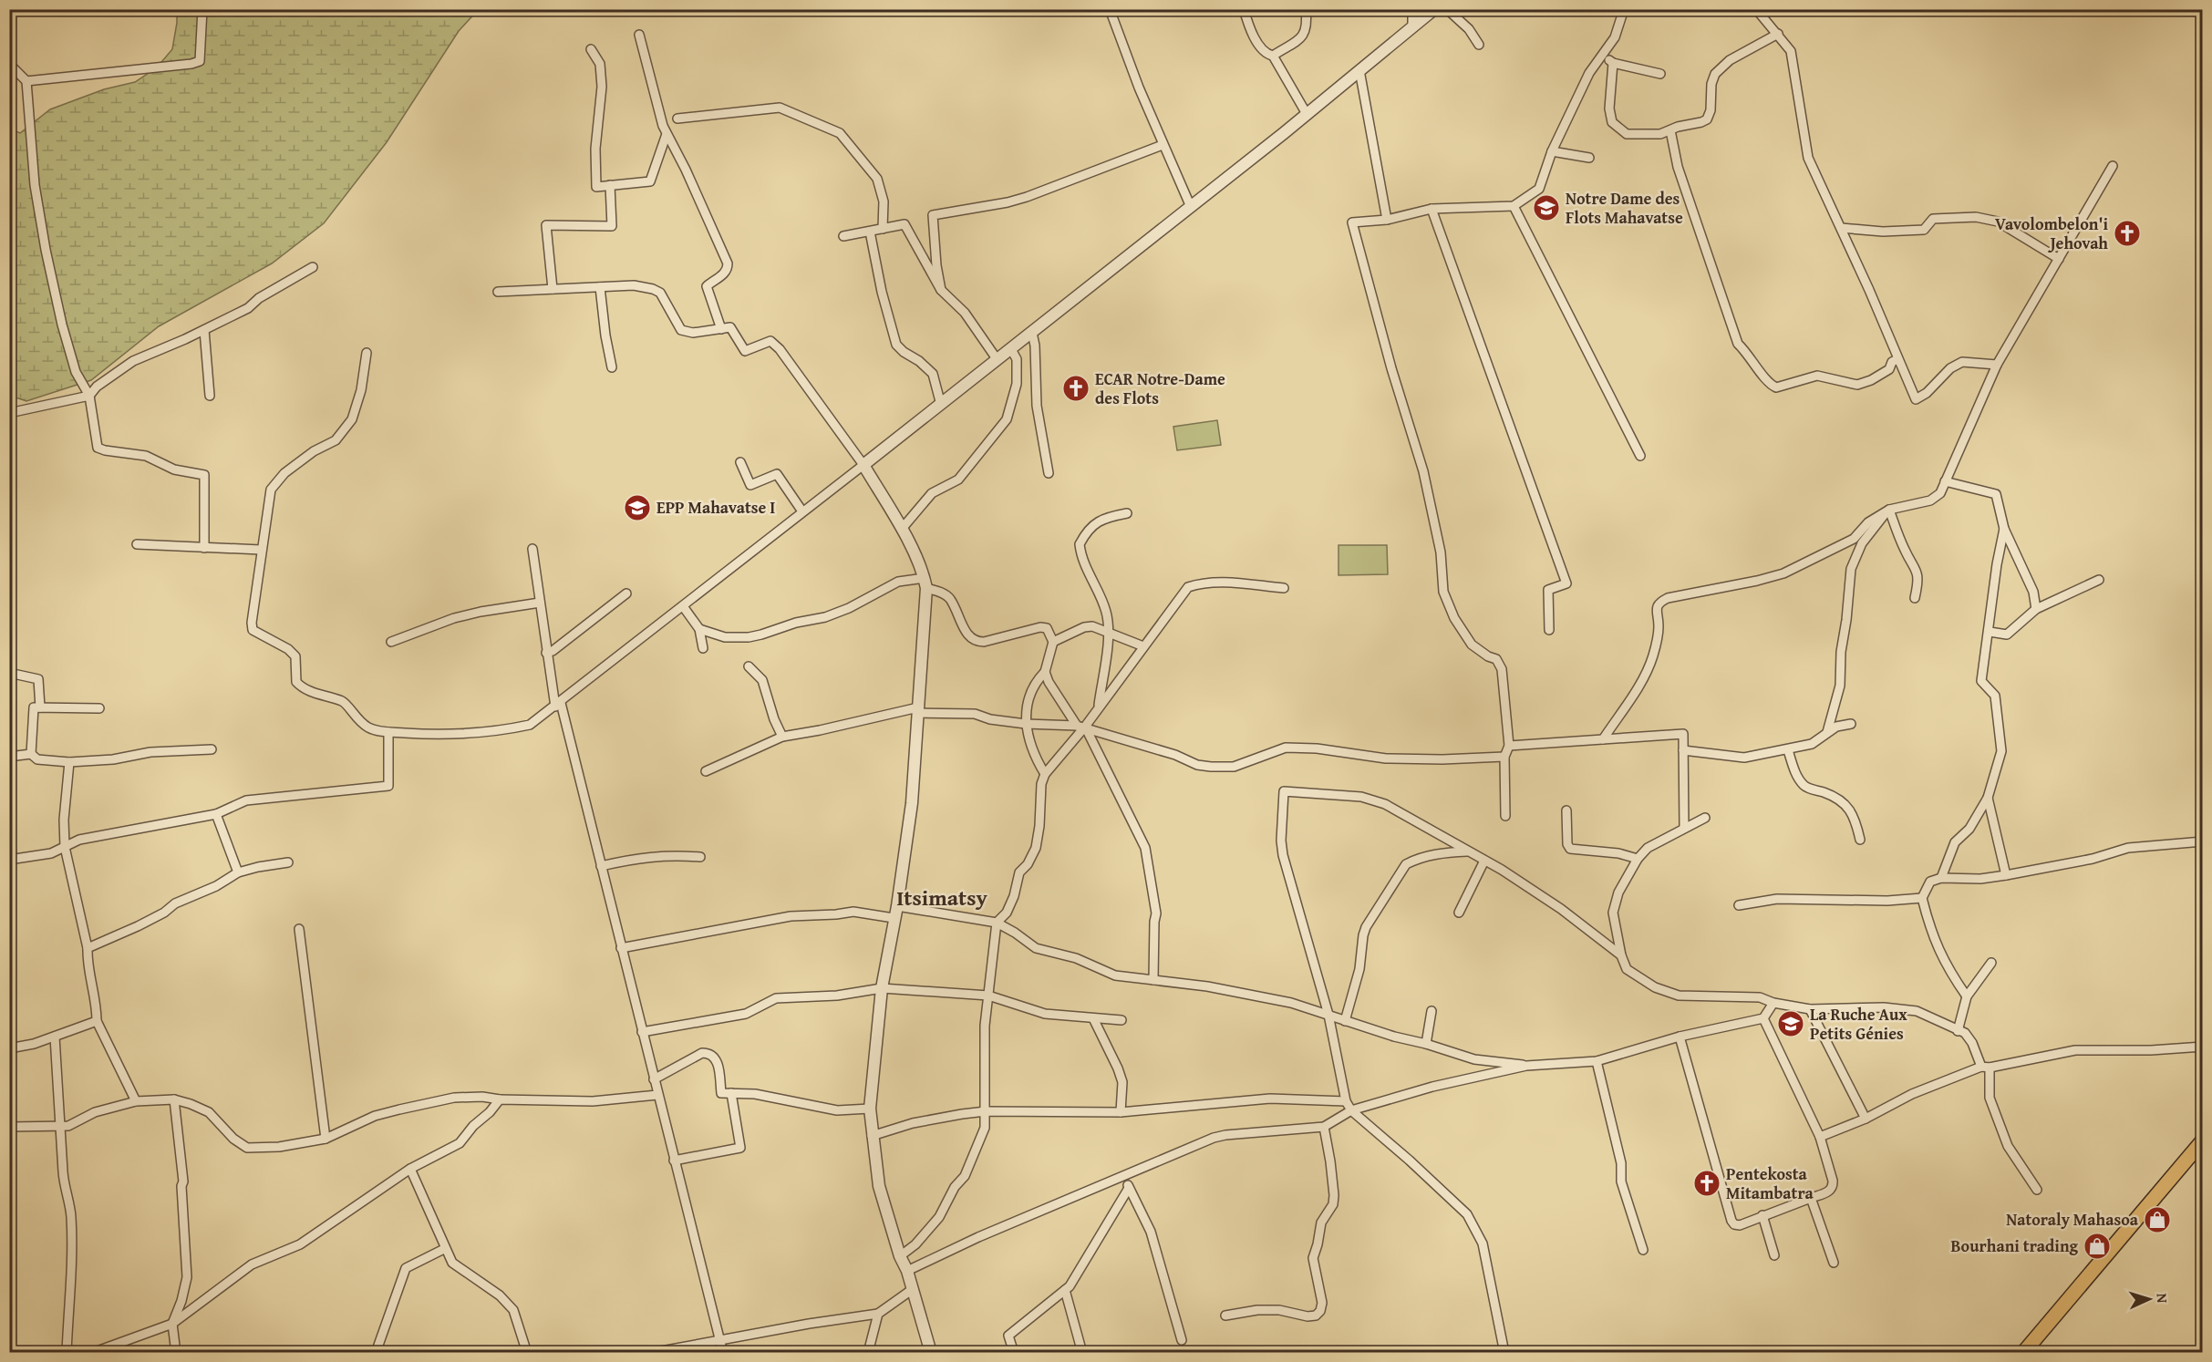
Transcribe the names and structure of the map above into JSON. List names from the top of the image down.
{
  "districts": ["Itsimatsy"],
  "places": {
    "school or university": ["Notre Dame des Flots Mahavatse", "EPP Mahavatse I", "La Ruche Aux Petits Génies"],
    "church": ["Vavolombelon'i Jehovah", "ECAR Notre-Dame des Flots", "Pentekosta Mitambatra"],
    "shop": ["Natoraly Mahasoa", "Bourhani trading"]
  },
  "north": "right"
}
